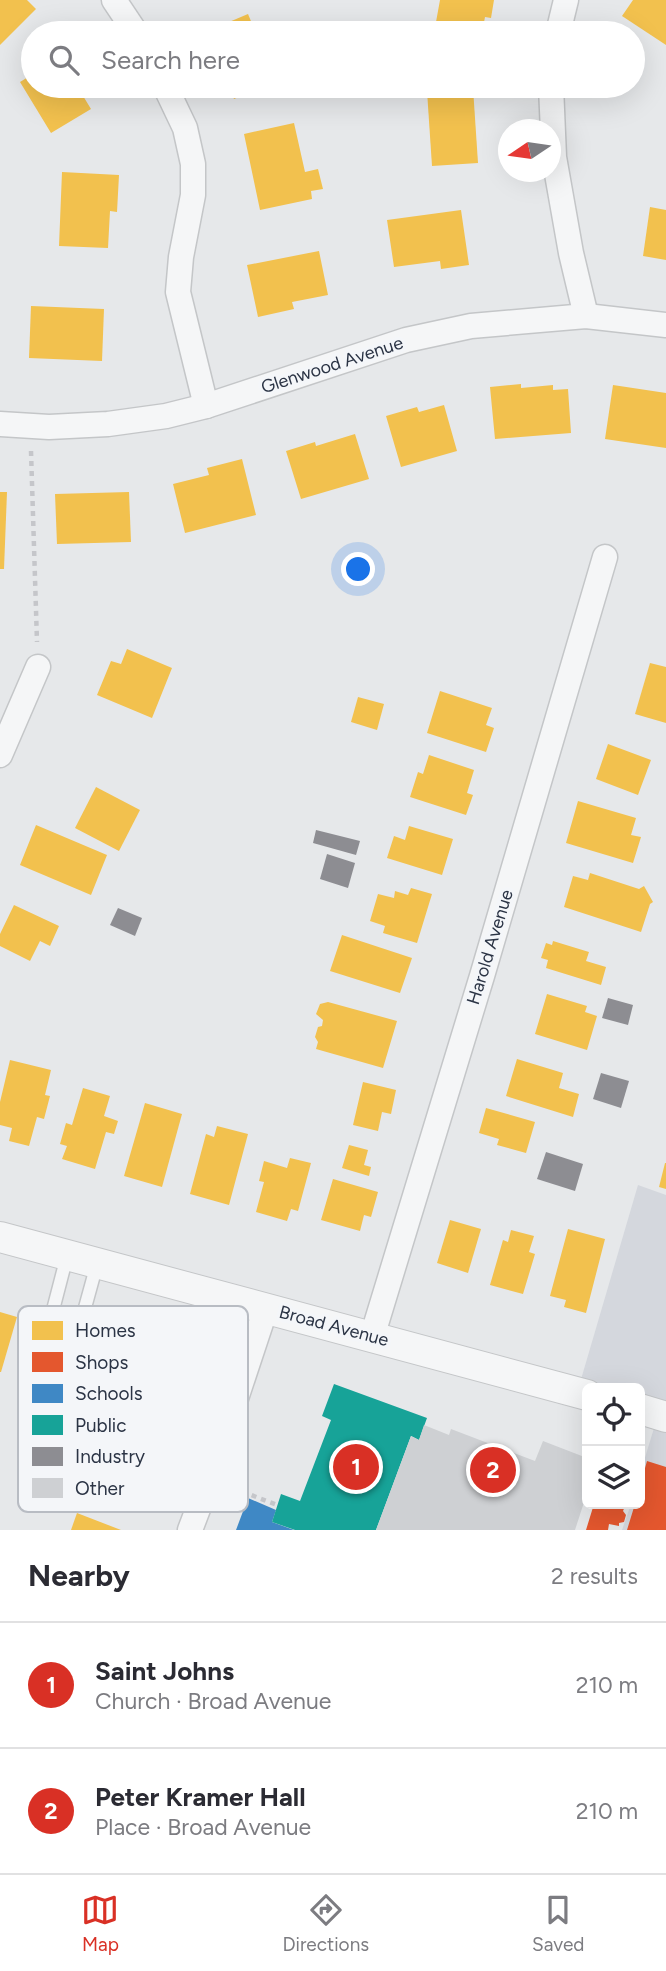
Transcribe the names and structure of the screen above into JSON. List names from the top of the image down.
{
  "streets": {
    "street": ["Glenwood Avenue", "Harold Avenue", "Broad Avenue"]
  },
  "crossings": [
    ["Harold Avenue", "Broad Avenue"]
  ],
  "legend": [
    "Homes",
    "Shops",
    "Schools",
    "Public",
    "Industry",
    "Other"
  ],
  "north": "left",
  "page": {
    "search": "Search here",
    "pins": ["1", "2"],
    "heading": ["Nearby", "2 results"],
    "list": [
      {
        "mark": "1",
        "name": "Saint Johns",
        "note": "Church · Broad Avenue",
        "value": "210 m"
      },
      {
        "mark": "2",
        "name": "Peter Kramer Hall",
        "note": "Place · Broad Avenue",
        "value": "210 m"
      }
    ],
    "nav": ["Map", "Directions", "Saved"]
  }
}
